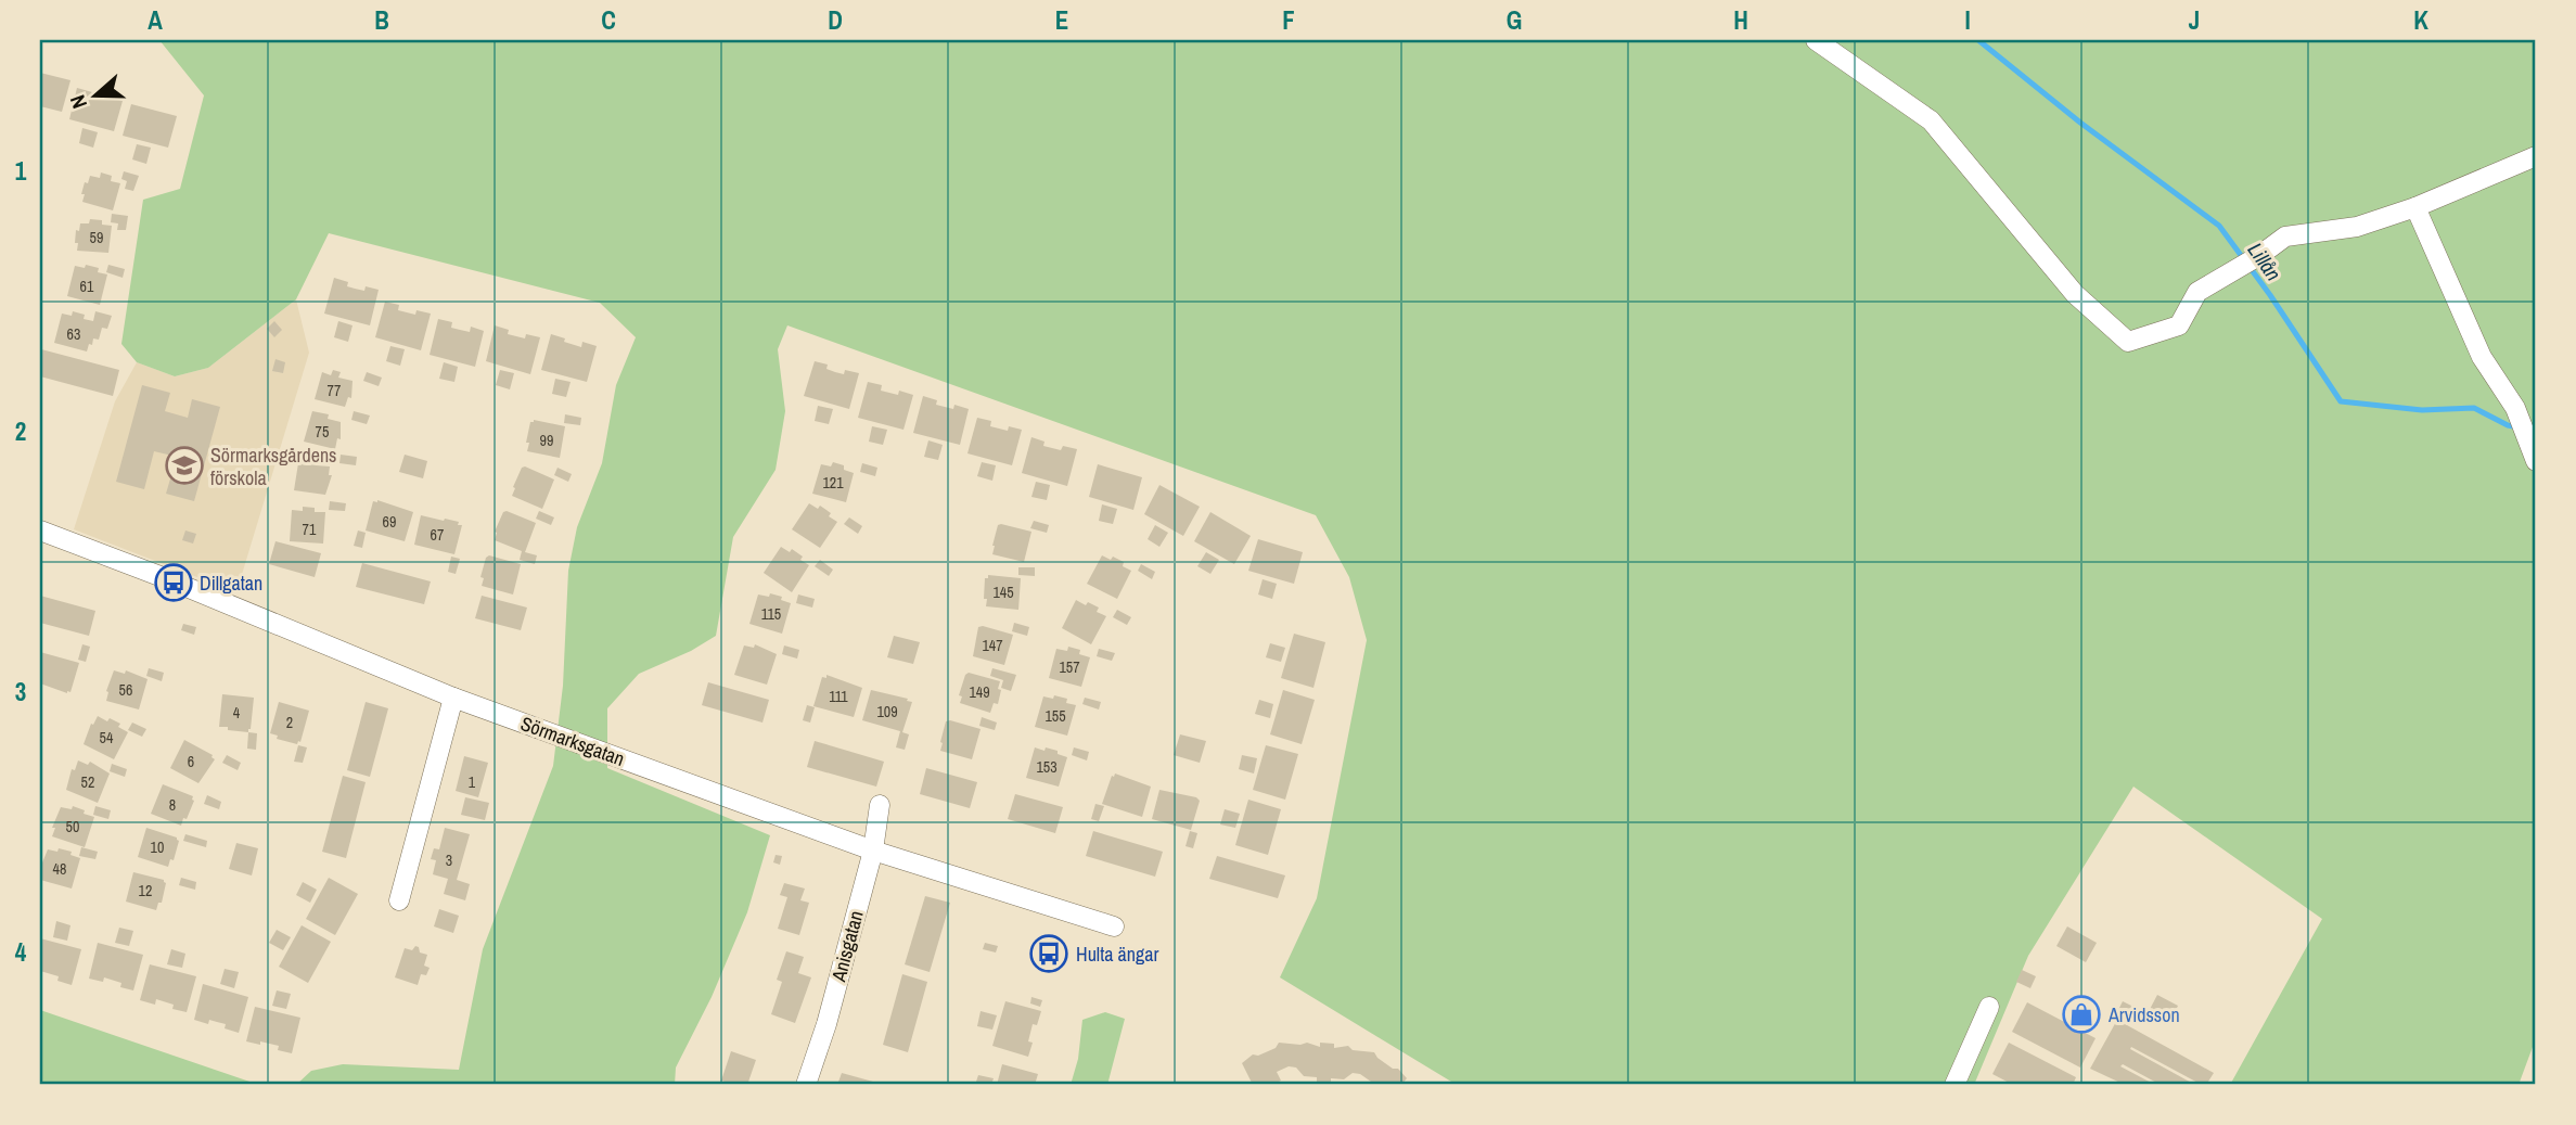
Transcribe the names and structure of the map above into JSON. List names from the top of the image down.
{
  "streets": {
    "street": ["Sörmarksgatan", "Anisgatan"]
  },
  "crossings": [
    ["Sörmarksgatan", "Anisgatan"]
  ],
  "water": ["Lillån"],
  "places": {
    "school or university": ["Sörmarksgårdens förskola"],
    "bus stop": ["Dillgatan", "Hulta ängar"],
    "shop": ["Arvidsson"]
  },
  "house_numbers": [
    "59",
    "61",
    "63",
    "77",
    "75",
    "99",
    "121",
    "69",
    "71",
    "67",
    "145",
    "115",
    "147",
    "157",
    "56",
    "149",
    "111",
    "109",
    "4",
    "155",
    "2",
    "54",
    "6",
    "153",
    "52",
    "1",
    "8",
    "50",
    "10",
    "3",
    "48",
    "12"
  ],
  "north": "left",
  "grid": {
    "columns": [
      "A",
      "B",
      "C",
      "D",
      "E",
      "F",
      "G",
      "H",
      "I",
      "J",
      "K"
    ],
    "rows": [
      "1",
      "2",
      "3",
      "4"
    ]
  }
}
